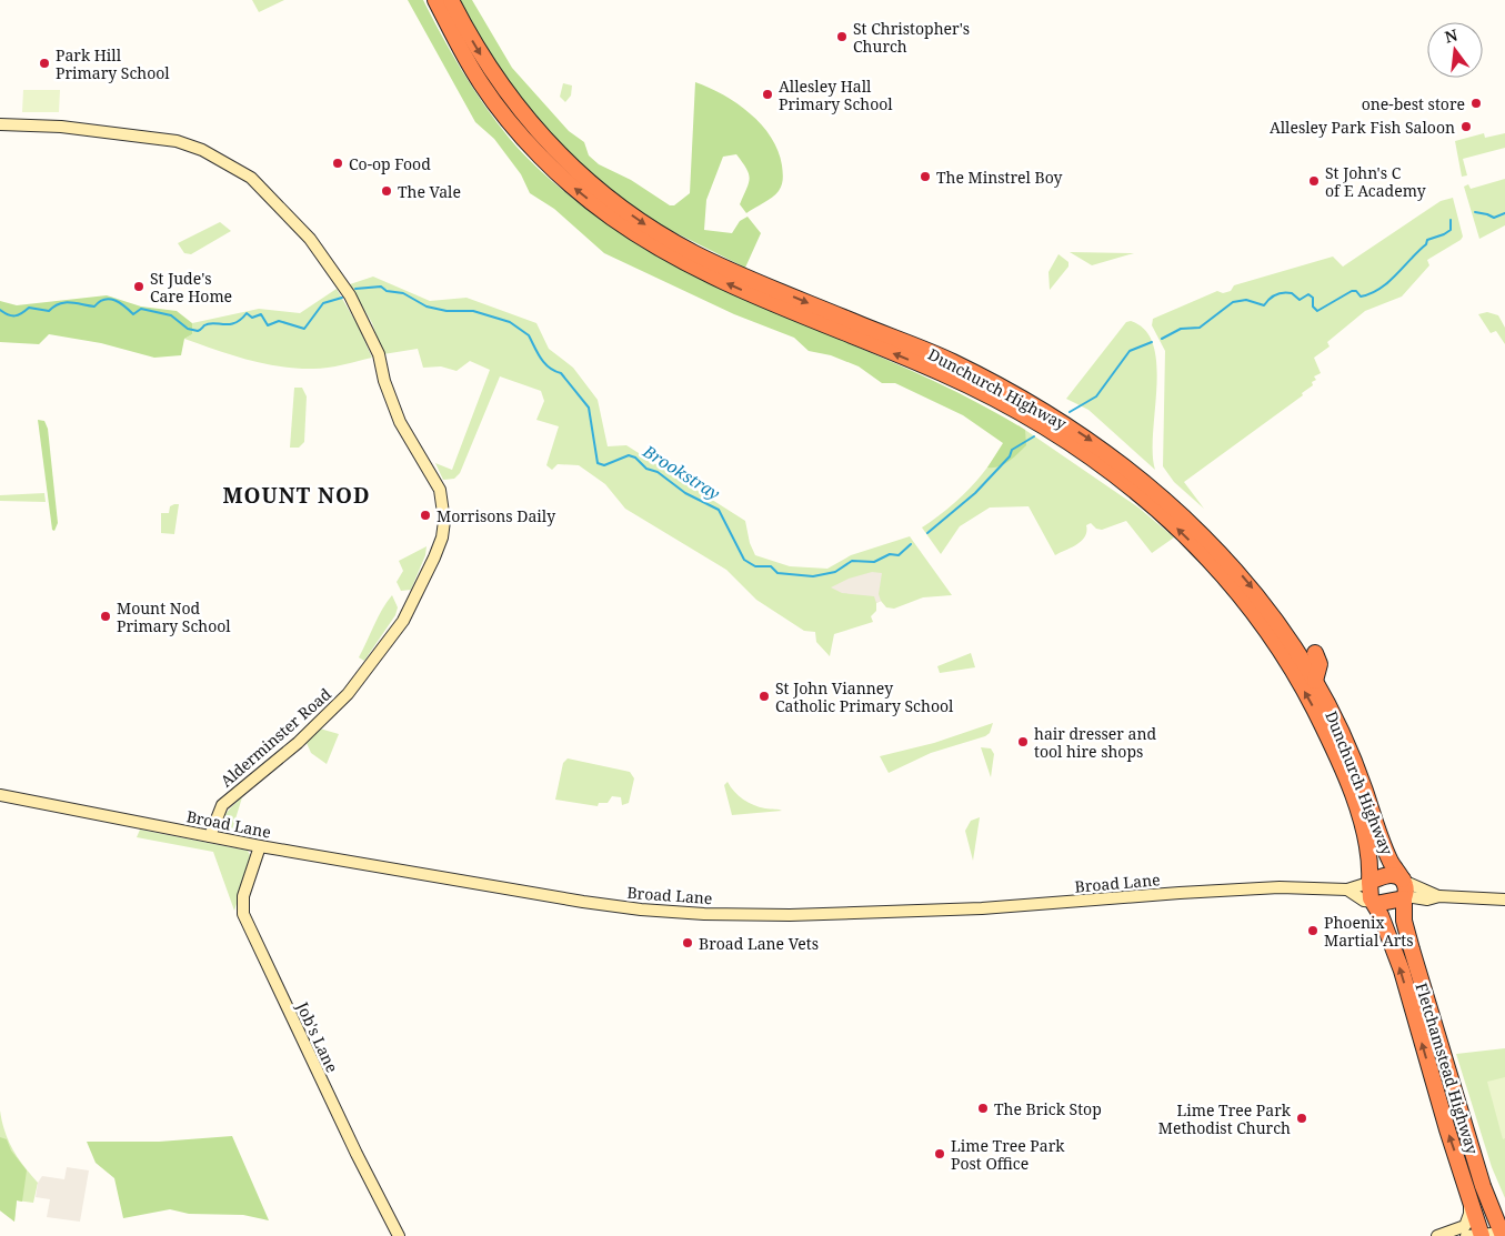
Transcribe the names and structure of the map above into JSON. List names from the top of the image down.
{
  "streets": {
    "highway": ["Dunchurch Highway", "Fletchamstead Highway"],
    "street": ["Alderminster Road", "Broad Lane", "Job's Lane"]
  },
  "crossings": [
    ["Dunchurch Highway", "Broad Lane"],
    ["Dunchurch Highway", "Fletchamstead Highway"],
    ["Alderminster Road", "Broad Lane"],
    ["Broad Lane", "Job's Lane"],
    ["Broad Lane", "Fletchamstead Highway"]
  ],
  "districts": ["MOUNT NOD"],
  "water": ["Brookstray"],
  "places": [
    "St Christopher's Church",
    "Park Hill Primary School",
    "Allesley Hall Primary School",
    "one-best store",
    "Allesley Park Fish Saloon",
    "Co-op Food",
    "The Minstrel Boy",
    "St John's C of E Academy",
    "The Vale",
    "St Jude's Care Home",
    "Morrisons Daily",
    "Mount Nod Primary School",
    "St John Vianney Catholic Primary School",
    "hair dresser and tool hire shops",
    "Phoenix Martial Arts",
    "Broad Lane Vets",
    "The Brick Stop",
    "Lime Tree Park Methodist Church",
    "Lime Tree Park Post Office"
  ],
  "north": "top"
}
